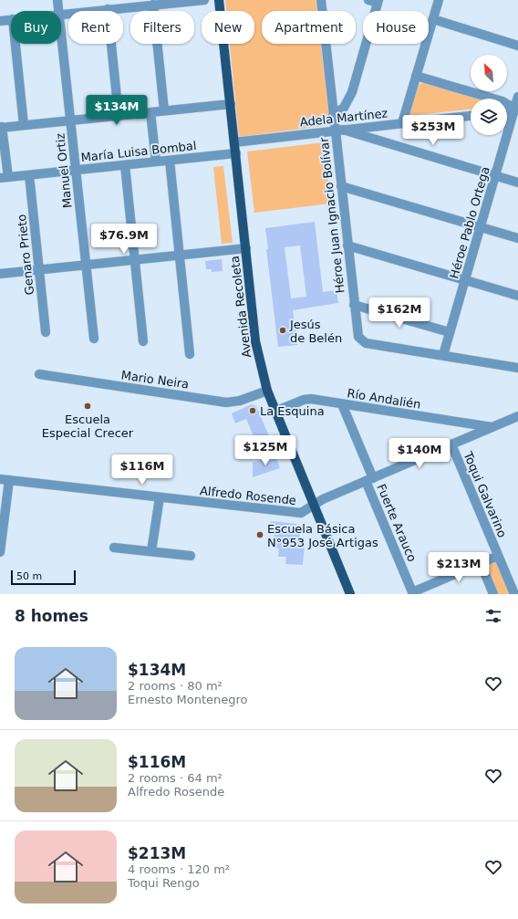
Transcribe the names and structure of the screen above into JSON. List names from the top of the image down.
{
  "streets": {
    "main road": ["Avenida Recoleta"],
    "street": [
      "Adela Martínez",
      "María Luisa Bombal",
      "Manuel Ortiz",
      "Héroe Juan Ignacio Bolívar",
      "Héroe Pablo Ortega",
      "Genaro Prieto",
      "Mario Neira",
      "Río Andalién",
      "Toqui Galvarino",
      "Alfredo Rosende",
      "Fuerte Arauco"
    ]
  },
  "crossings": [
    ["Adela Martínez", "Héroe Juan Ignacio Bolívar"],
    ["Adela Martínez", "Avenida Recoleta"],
    ["María Luisa Bombal", "Manuel Ortiz"],
    ["María Luisa Bombal", "Genaro Prieto"],
    ["María Luisa Bombal", "Avenida Recoleta"],
    ["Héroe Juan Ignacio Bolívar", "Héroe Pablo Ortega"],
    ["Avenida Recoleta", "Mario Neira"],
    ["Avenida Recoleta", "Río Andalién"],
    ["Avenida Recoleta", "Alfredo Rosende"],
    ["Río Andalién", "Alfredo Rosende"],
    ["Río Andalién", "Fuerte Arauco"],
    ["Toqui Galvarino", "Alfredo Rosende"],
    ["Alfredo Rosende", "Fuerte Arauco"]
  ],
  "places": [
    "Jesús de Belén",
    "Escuela Especial Crecer",
    "La Esquina",
    "Escuela Básica N°953 José Artigas"
  ],
  "scale_bar": "50 m",
  "north": "top left",
  "page": {
    "chip": [
      "Buy",
      "Rent",
      "Filters",
      "New",
      "Apartment",
      "House"
    ],
    "price": [
      "$134M",
      "$253M",
      "$76.9M",
      "$162M",
      "$125M",
      "$140M",
      "$116M",
      "$213M"
    ],
    "scale": "50 m",
    "heading": "8 homes",
    "list": [
      {
        "name": "$134M",
        "note": "2 rooms · 80 m² · Ernesto Montenegro"
      },
      {
        "name": "$116M",
        "note": "2 rooms · 64 m² · Alfredo Rosende"
      },
      {
        "name": "$213M",
        "note": "4 rooms · 120 m² · Toqui Rengo"
      }
    ]
  }
}
